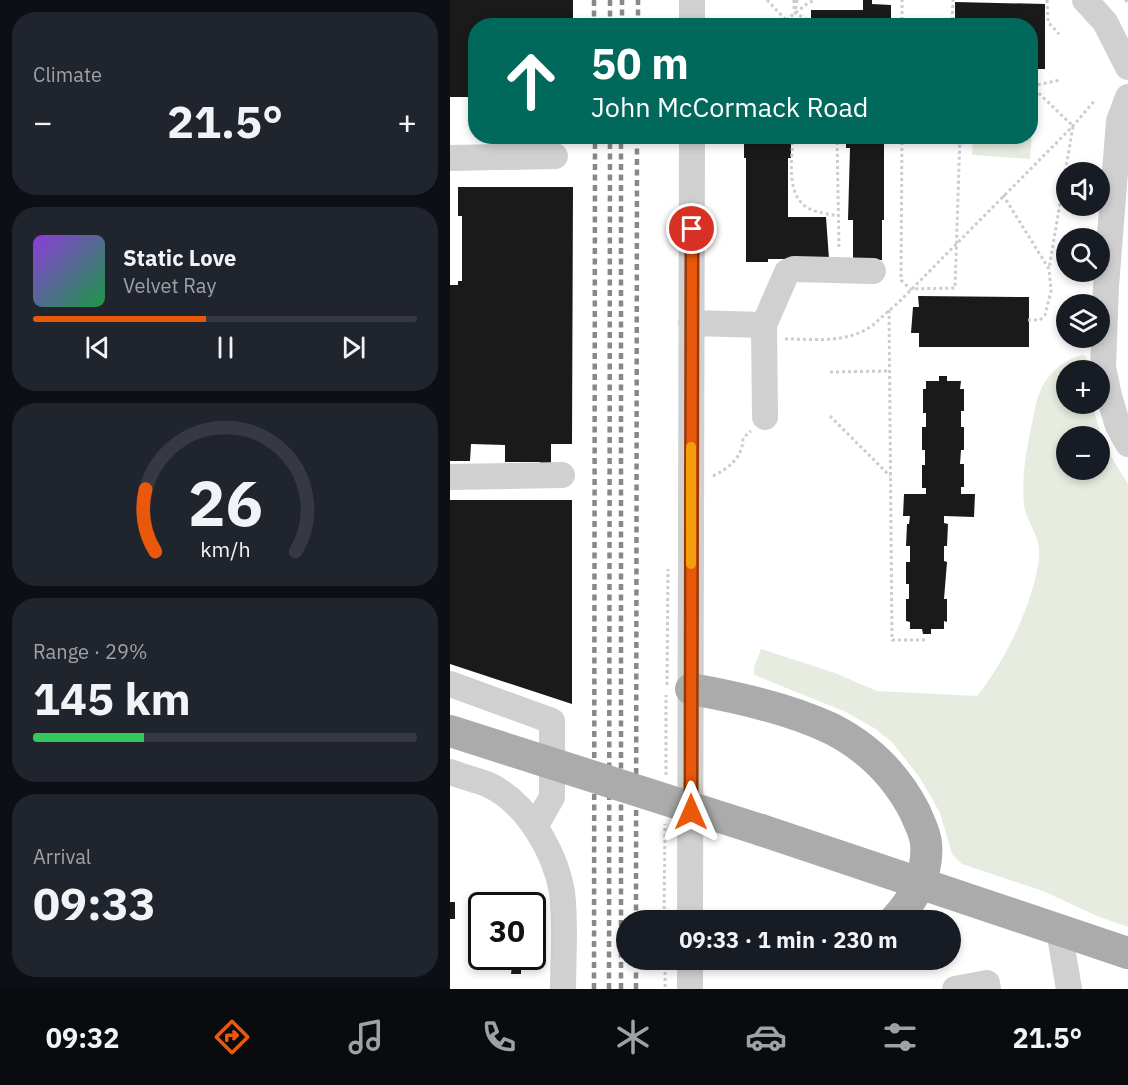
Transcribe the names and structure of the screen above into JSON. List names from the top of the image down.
{
  "page": {
    "tile": [
      "Climate",
      ["Range · 29%", "145 km"],
      ["Arrival", "09:33"]
    ],
    "turn": ["50 m", "John McCormack Road"],
    "heat": ["−", "21.5°", "+"],
    "map_buttons": ["+", "−"],
    "song": ["Static Love", "Velvet Ray"],
    "limit": "30",
    "trip": "09:33 · 1 min · 230 m",
    "tabs": ["09:32", "21.5°"],
    "gauge": ["26", "km/h"]
  }
}
